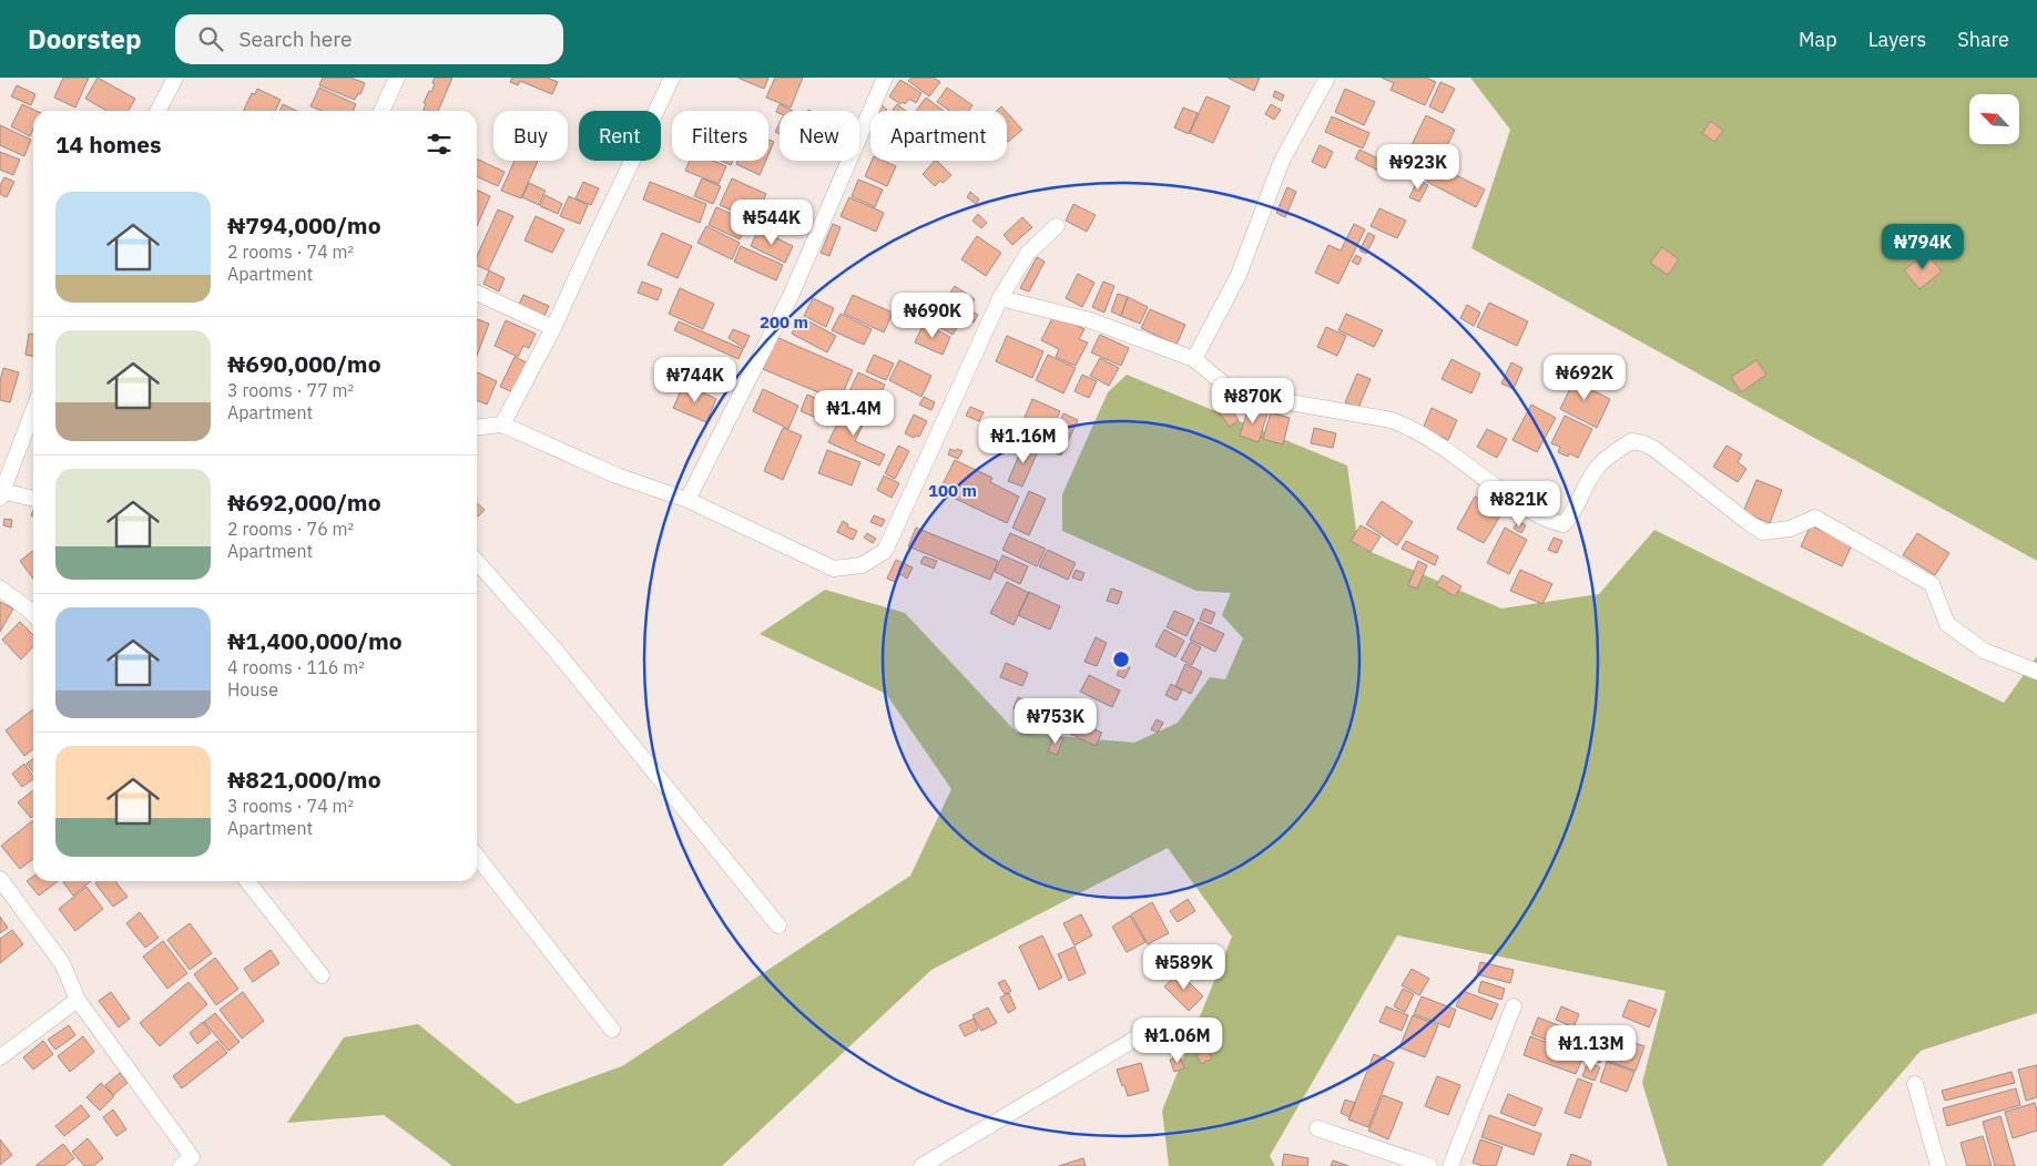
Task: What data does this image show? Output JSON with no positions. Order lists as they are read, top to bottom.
{
  "north": "top left",
  "page": {
    "header": "Doorstep",
    "search": "Search here",
    "nav": ["Map", "Layers", "Share"],
    "chip": [
      "Buy",
      "Rent",
      "Filters",
      "New",
      "Apartment"
    ],
    "heading": "14 homes",
    "price": [
      "₦923K",
      "₦544K",
      "₦794K",
      "₦690K",
      "₦692K",
      "₦744K",
      "₦870K",
      "₦1.4M",
      "₦1.16M",
      "₦821K",
      "₦753K",
      "₦589K",
      "₦1.06M",
      "₦1.13M"
    ],
    "list": [
      {
        "name": "₦794,000/mo",
        "note": "2 rooms · 74 m² · Apartment"
      },
      {
        "name": "₦690,000/mo",
        "note": "3 rooms · 77 m² · Apartment"
      },
      {
        "name": "₦692,000/mo",
        "note": "2 rooms · 76 m² · Apartment"
      },
      {
        "name": "₦1,400,000/mo",
        "note": "4 rooms · 116 m² · House"
      },
      {
        "name": "₦821,000/mo",
        "note": "3 rooms · 74 m² · Apartment"
      }
    ]
  },
  "rings": ["200 m", "100 m"]
}
